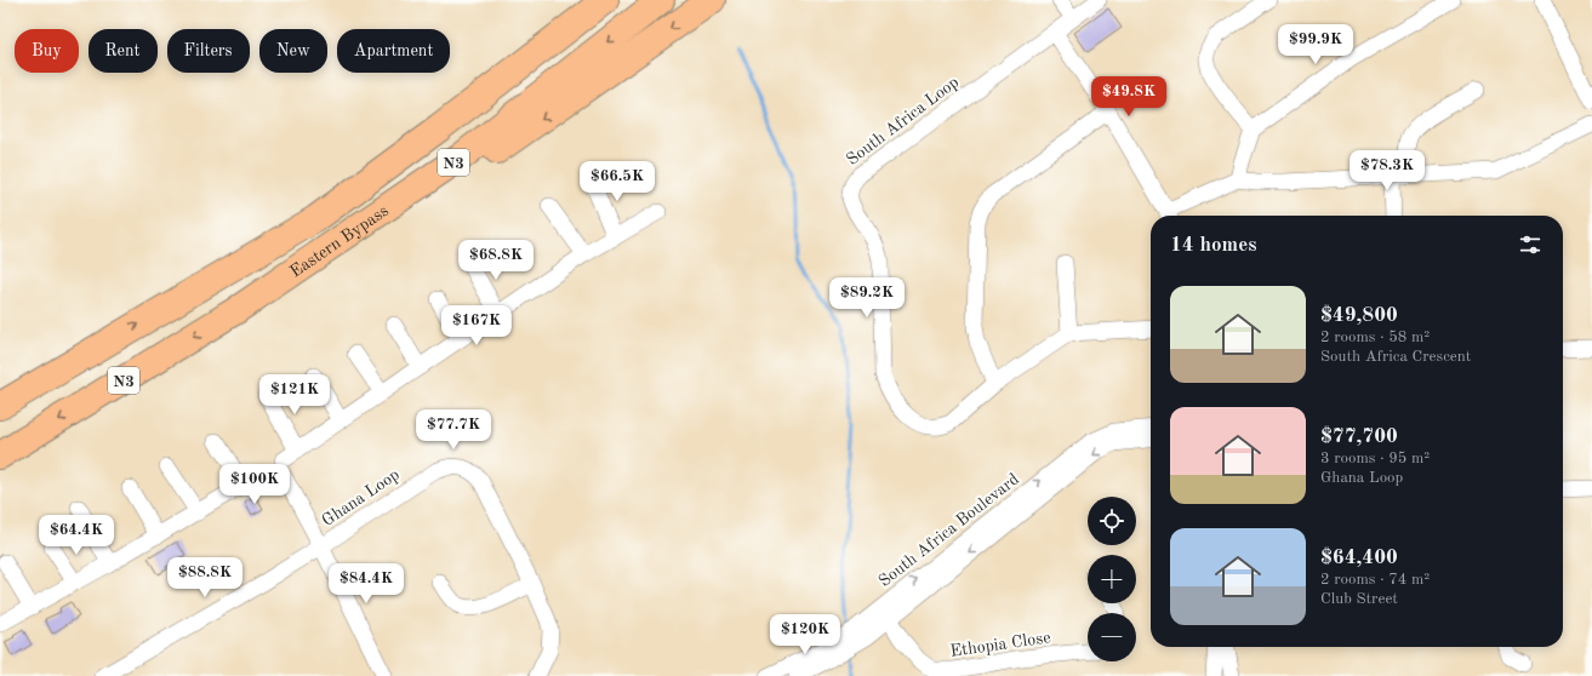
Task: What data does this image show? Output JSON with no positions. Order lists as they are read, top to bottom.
{
  "streets": {
    "highway": ["N3", "Eastern Bypass"],
    "street": [
      "South Africa Loop",
      "Ghana Loop",
      "South Africa Boulevard",
      "Ethopia Close"
    ]
  },
  "crossings": [
    ["South Africa Boulevard", "Ethopia Close"]
  ],
  "page": {
    "price": [
      "$99.9K",
      "$49.8K",
      "$78.3K",
      "$66.5K",
      "$68.8K",
      "$89.2K",
      "$167K",
      "$121K",
      "$77.7K",
      "$100K",
      "$64.4K",
      "$88.8K",
      "$84.4K",
      "$120K"
    ],
    "chip": [
      "Buy",
      "Rent",
      "Filters",
      "New",
      "Apartment"
    ],
    "heading": "14 homes",
    "list": [
      {
        "name": "$49,800",
        "note": "2 rooms · 58 m² · South Africa Crescent"
      },
      {
        "name": "$77,700",
        "note": "3 rooms · 95 m² · Ghana Loop"
      },
      {
        "name": "$64,400",
        "note": "2 rooms · 74 m² · Club Street"
      }
    ],
    "map_buttons": ["+", "−"]
  }
}
